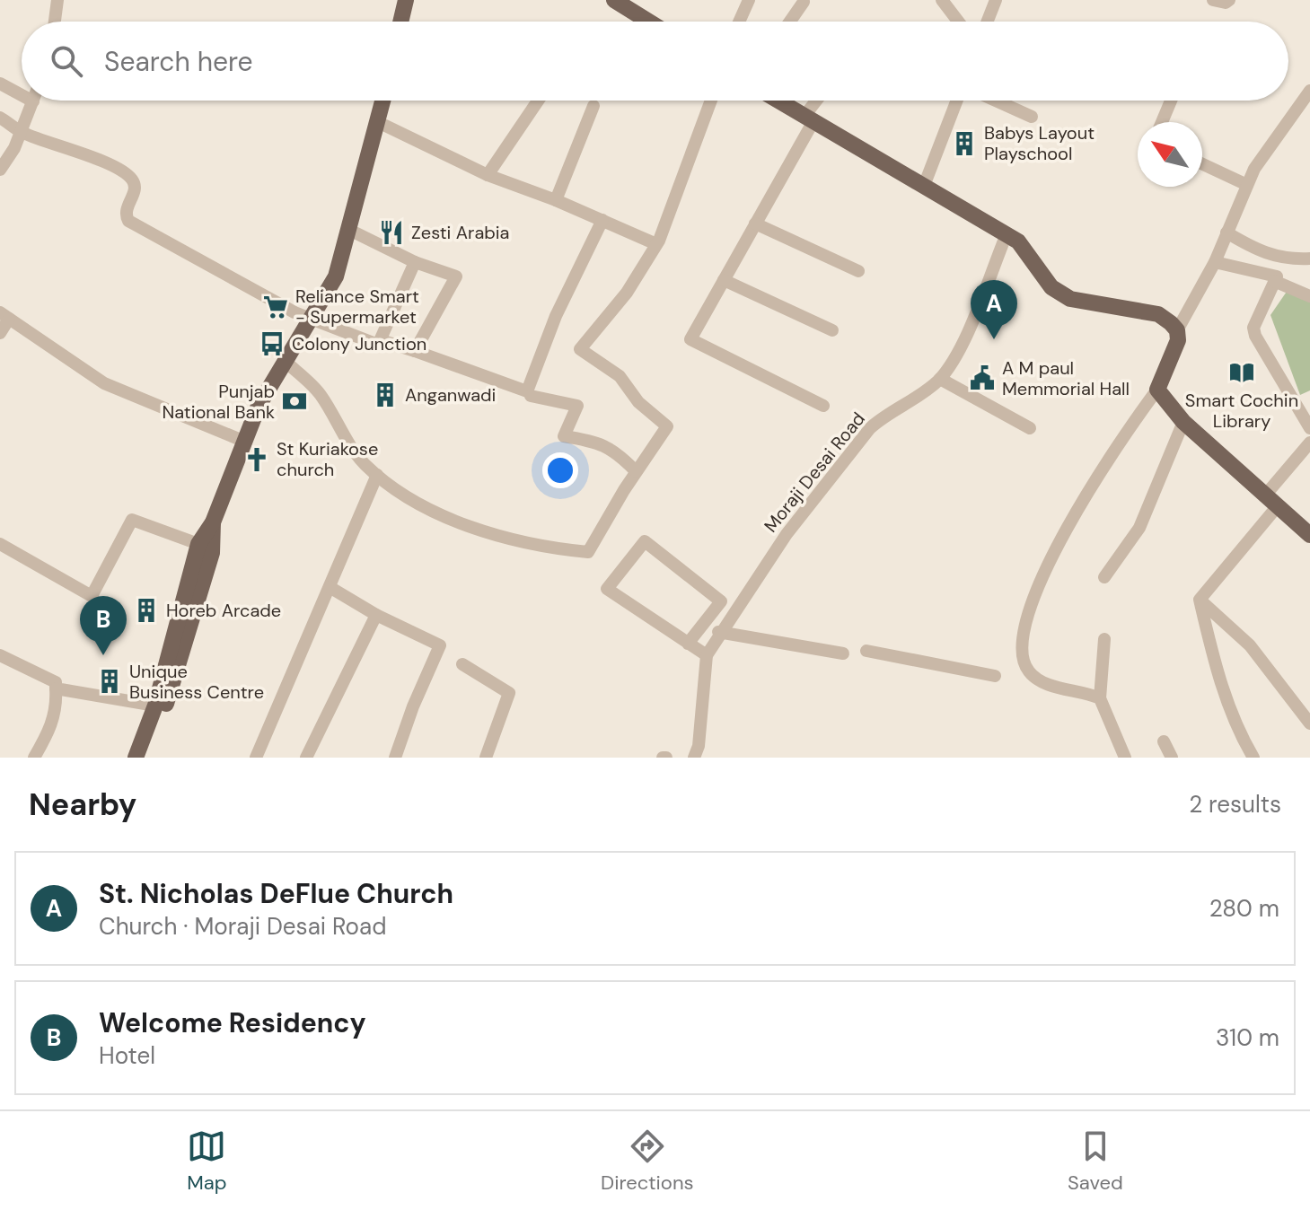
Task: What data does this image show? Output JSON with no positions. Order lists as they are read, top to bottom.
{
  "streets": {
    "street": ["Moraji Desai Road"]
  },
  "places": {
    "building": [
      "Babys Layout Playschool",
      "Anganwadi",
      "Horeb Arcade",
      "Unique Business Centre"
    ],
    "restaurant": ["Zesti Arabia"],
    "supermarket": ["Reliance Smart - Supermarket"],
    "bus stop": ["Colony Junction"],
    "library": ["Smart Cochin Library"],
    "public building": ["A M paul Memmorial Hall"],
    "bank": ["Punjab National Bank"],
    "church": ["St Kuriakose church"]
  },
  "north": "top left",
  "page": {
    "search": "Search here",
    "pins": ["A", "B"],
    "heading": ["Nearby", "2 results"],
    "list": [
      {
        "mark": "A",
        "name": "St. Nicholas DeFlue Church",
        "note": "Church · Moraji Desai Road",
        "value": "280 m"
      },
      {
        "mark": "B",
        "name": "Welcome Residency",
        "note": "Hotel",
        "value": "310 m"
      }
    ],
    "nav": ["Map", "Directions", "Saved"]
  }
}
